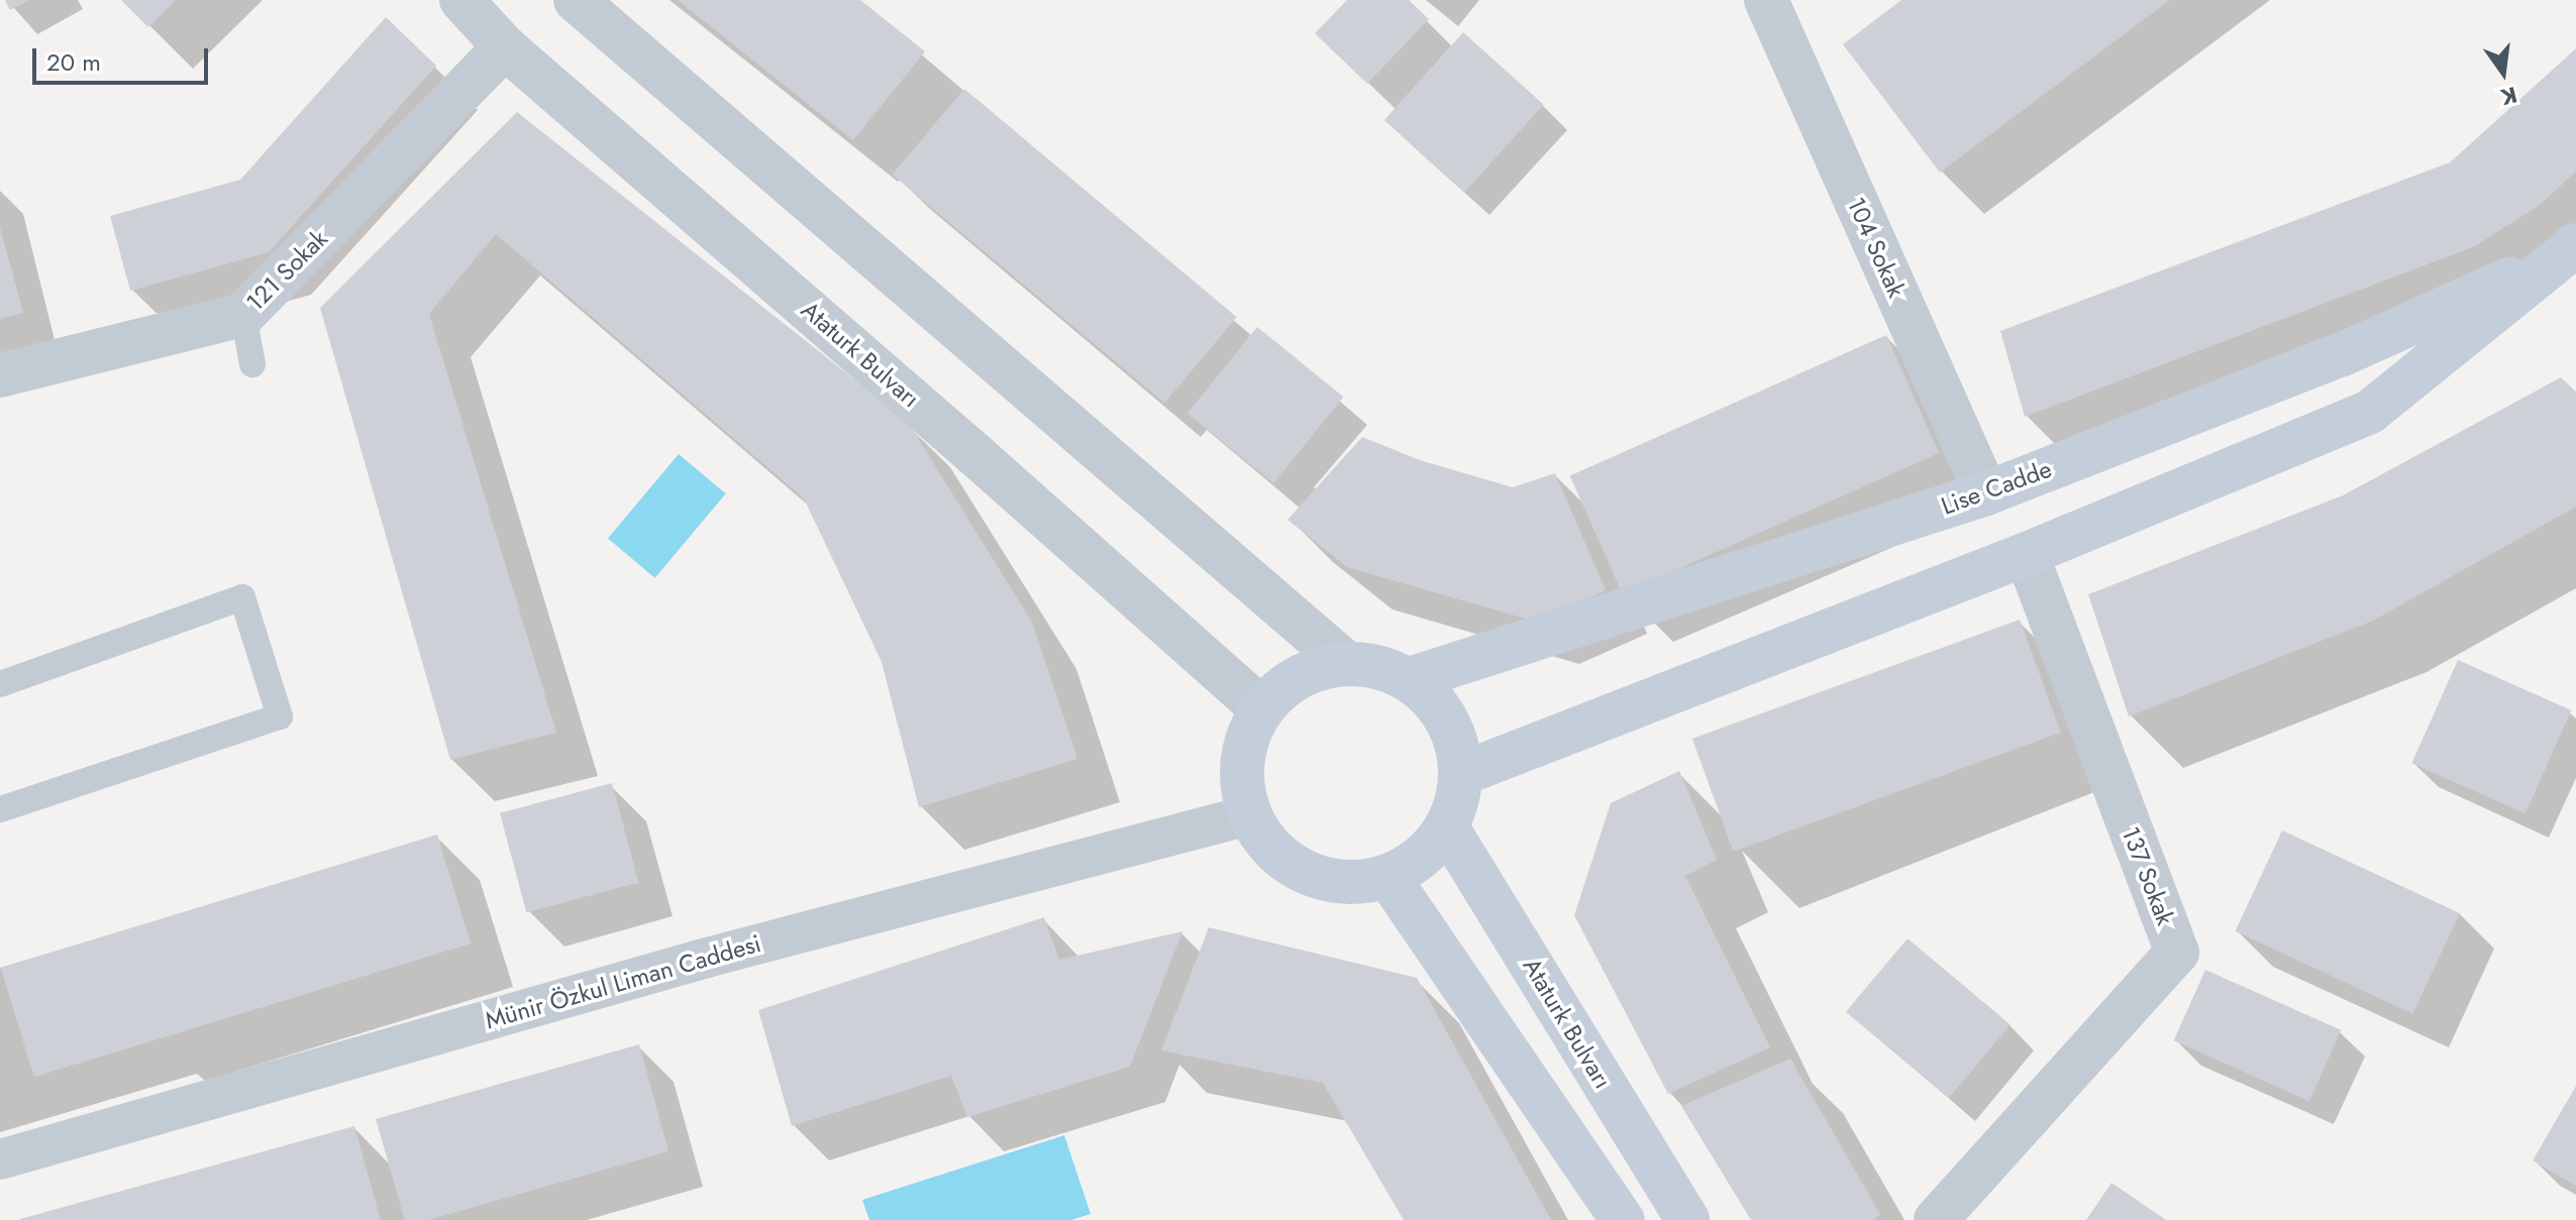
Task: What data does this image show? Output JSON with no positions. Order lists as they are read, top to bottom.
{
  "streets": {
    "main road": ["Ataturk Bulvarı", "Lise Cadde"],
    "street": [
      "104 Sokak",
      "121 Sokak",
      "137 Sokak",
      "Münir Özkul Liman Caddesi"
    ]
  },
  "crossings": [
    ["104 Sokak", "Lise Cadde"],
    ["121 Sokak", "Ataturk Bulvarı"],
    ["Ataturk Bulvarı", "Lise Cadde"],
    ["Ataturk Bulvarı", "Münir Özkul Liman Caddesi"],
    ["Lise Cadde", "137 Sokak"],
    ["Lise Cadde", "Münir Özkul Liman Caddesi"]
  ],
  "scale_bar": "20 m",
  "north": "bottom"
}
